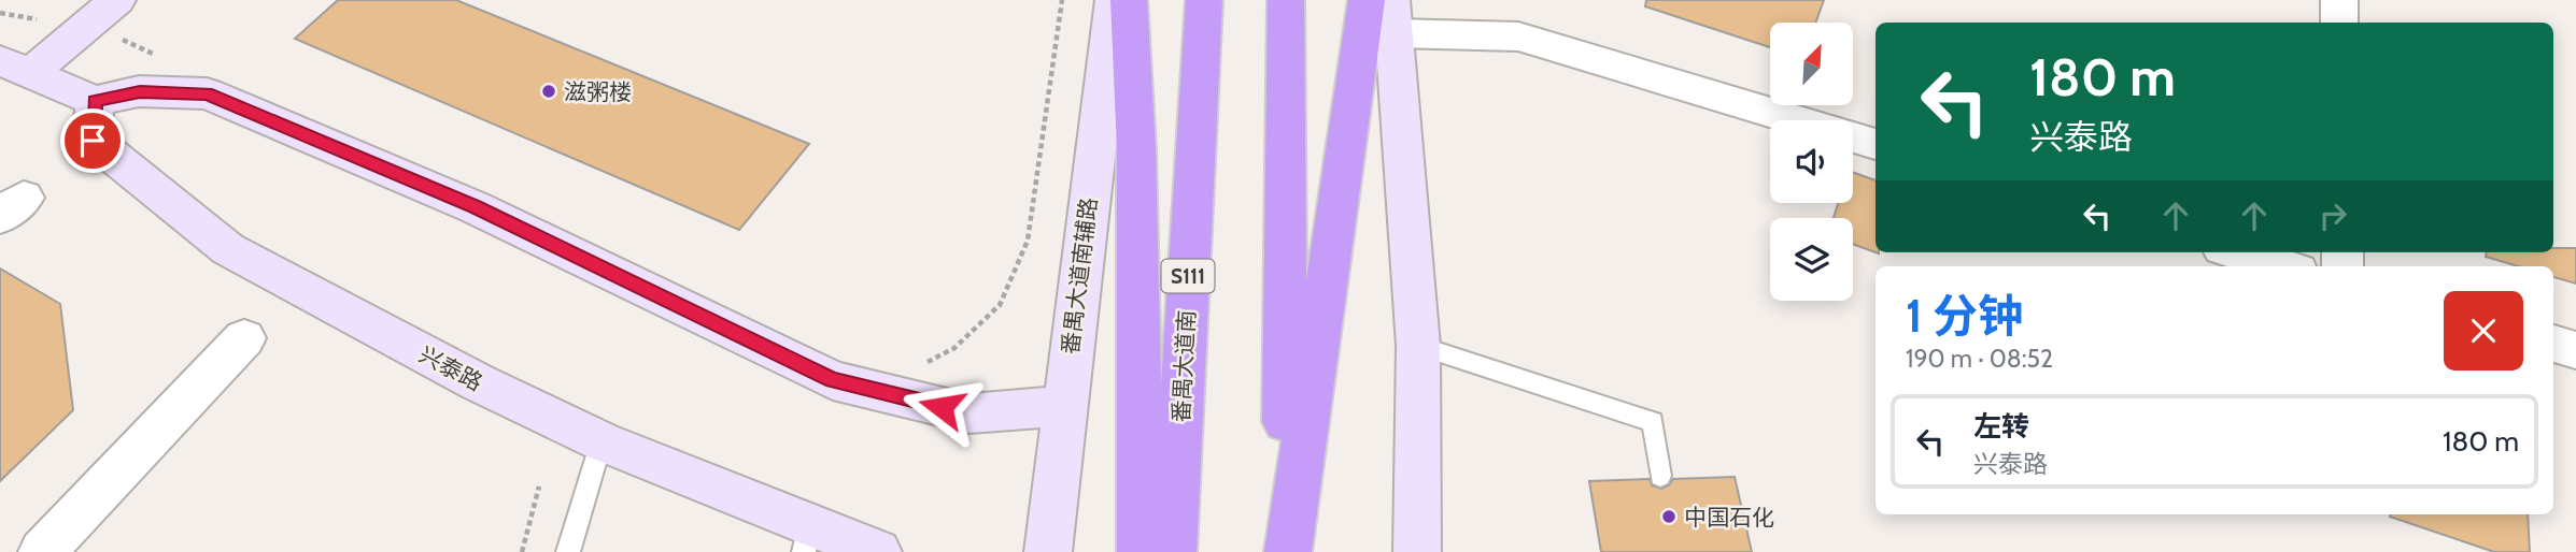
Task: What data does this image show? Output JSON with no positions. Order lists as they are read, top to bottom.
{
  "streets": {
    "highway": ["S111", "番禺大道南"],
    "street": ["番禺大道南辅路", "兴泰路"]
  },
  "places": ["滋粥楼", "中国石化"],
  "north": "top right",
  "page": {
    "turn": ["180 m", "兴泰路"],
    "heading": ["1 分钟", "190 m · 08:52"],
    "list": [
      {
        "name": "左转",
        "note": "兴泰路",
        "value": "180 m"
      }
    ]
  }
}
